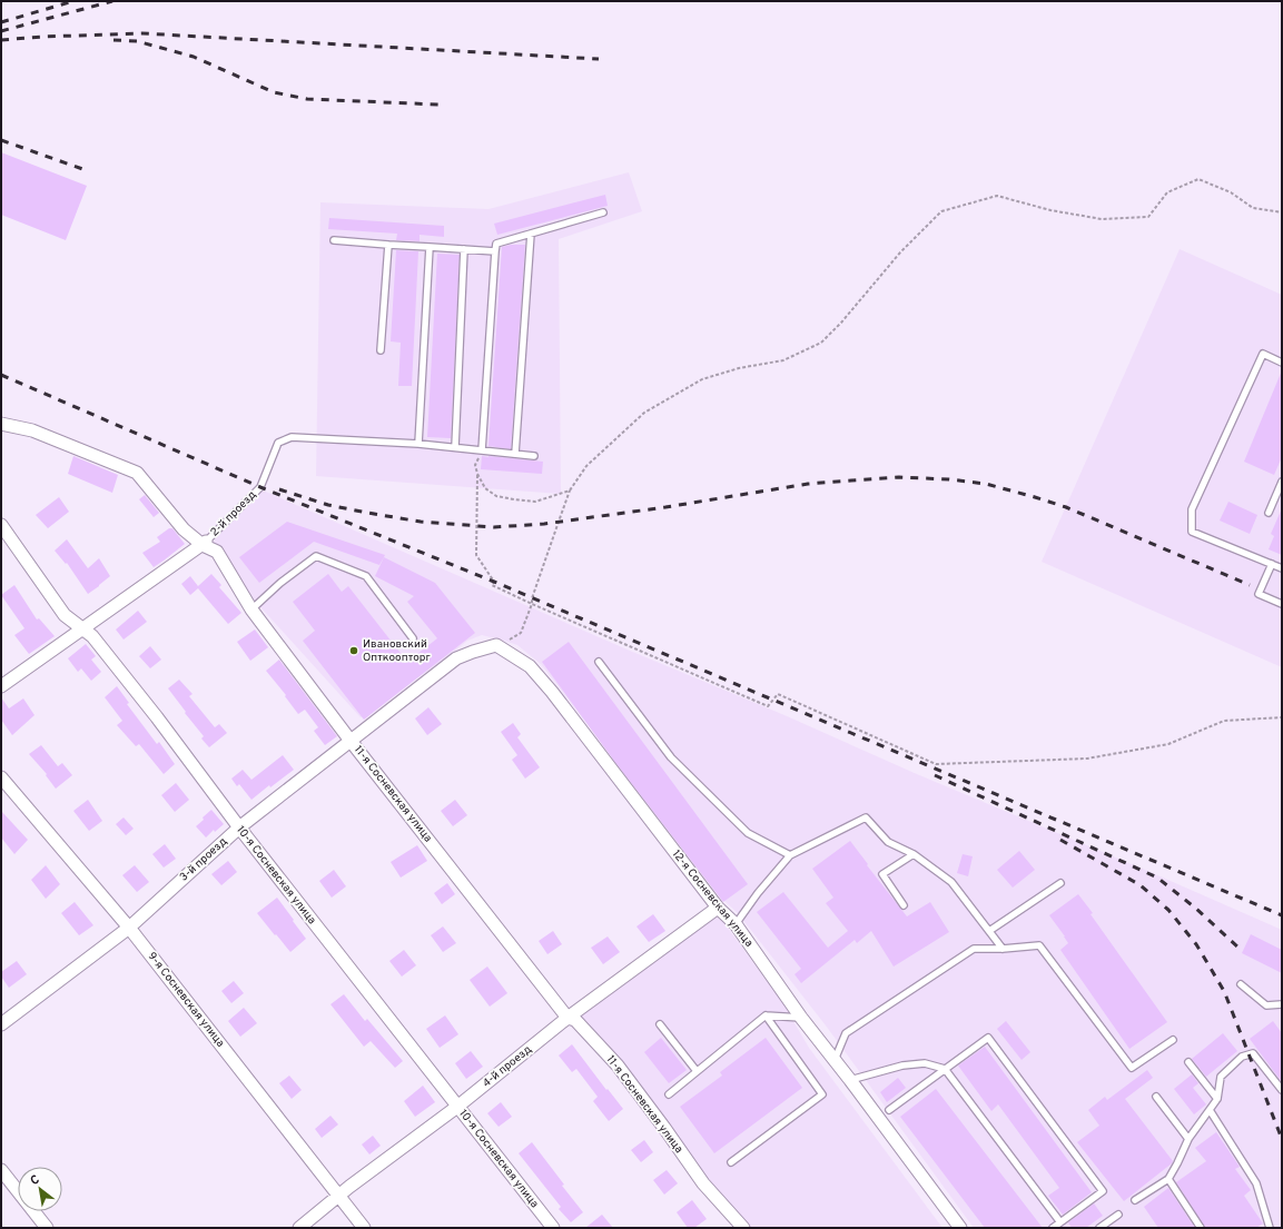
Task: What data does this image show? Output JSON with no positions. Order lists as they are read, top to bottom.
{
  "streets": {
    "street": [
      "2-й проезд",
      "11-я Сосневская улица",
      "3-й проезд",
      "10-я Сосневская улица",
      "12-я Сосневская улица",
      "9-я Сосневская улица",
      "4-й проезд"
    ]
  },
  "crossings": [
    ["2-й проезд", "11-я Сосневская улица"],
    ["2-й проезд", "10-я Сосневская улица"],
    ["11-я Сосневская улица", "3-й проезд"],
    ["11-я Сосневская улица", "4-й проезд"],
    ["3-й проезд", "10-я Сосневская улица"],
    ["3-й проезд", "12-я Сосневская улица"],
    ["3-й проезд", "9-я Сосневская улица"],
    ["10-я Сосневская улица", "4-й проезд"],
    ["12-я Сосневская улица", "4-й проезд"],
    ["9-я Сосневская улица", "4-й проезд"]
  ],
  "places": ["Ивановский Опткоопторг"],
  "north": "top left"
}
